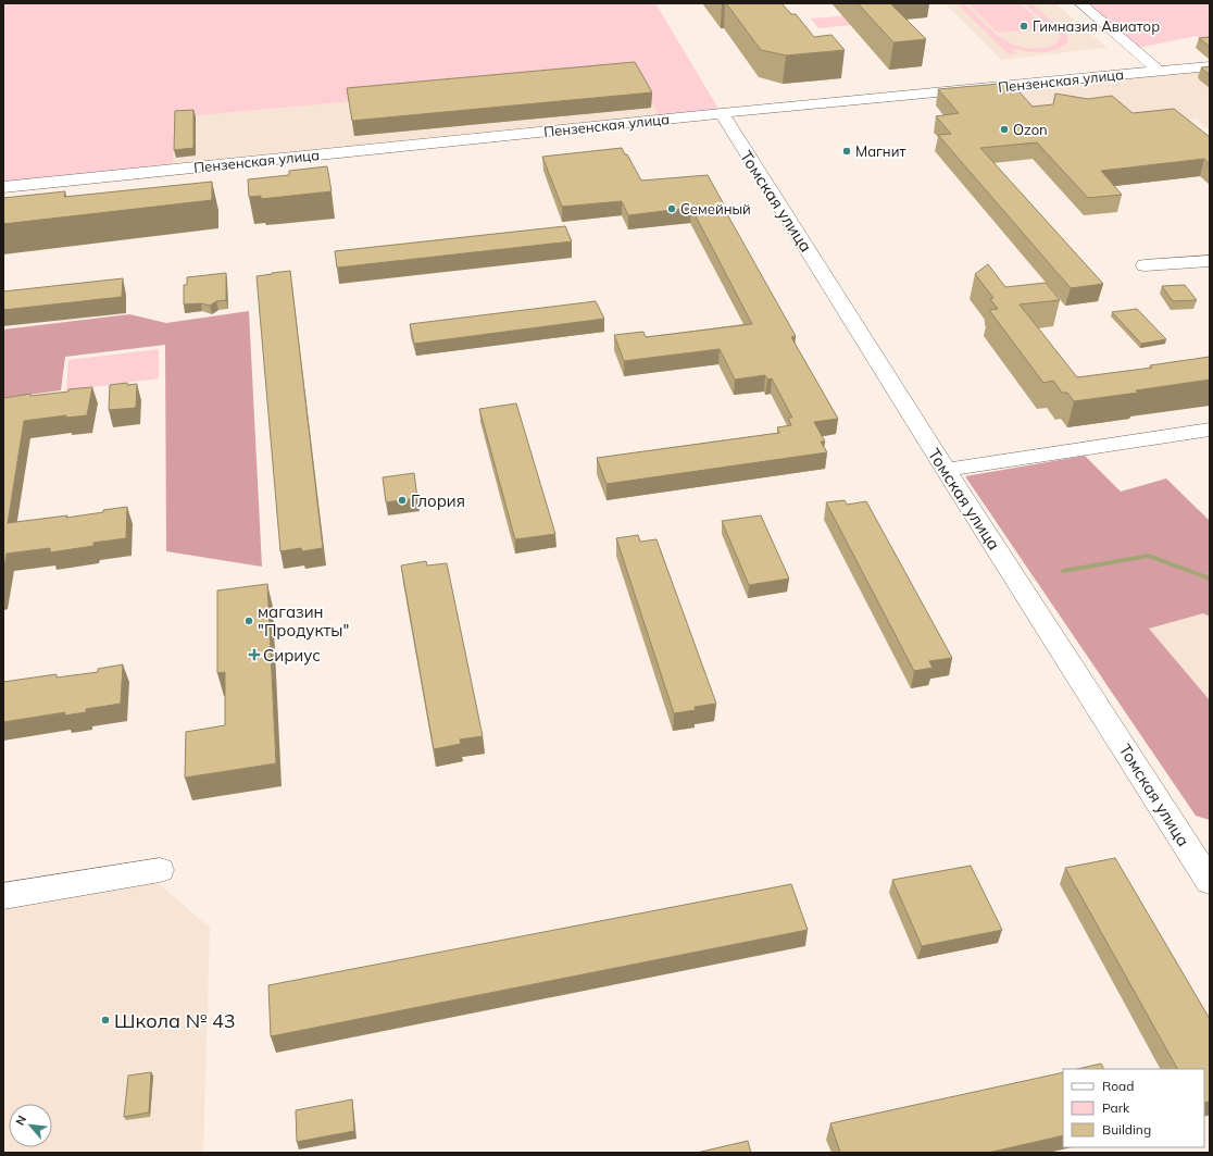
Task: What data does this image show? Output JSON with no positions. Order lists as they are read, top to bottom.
{
  "streets": {
    "street": ["Пензенская улица", "Томская улица"]
  },
  "crossings": [
    ["Пензенская улица", "Томская улица"]
  ],
  "places": {
    "other": [
      "Гимназия Авиатор",
      "Ozon",
      "Магнит",
      "Семейный",
      "Глория",
      "магазин \"Продукты\"",
      "Школа № 43"
    ],
    "health": ["Сириус"]
  },
  "legend": ["Road", "Park", "Building"],
  "north": "top left"
}
